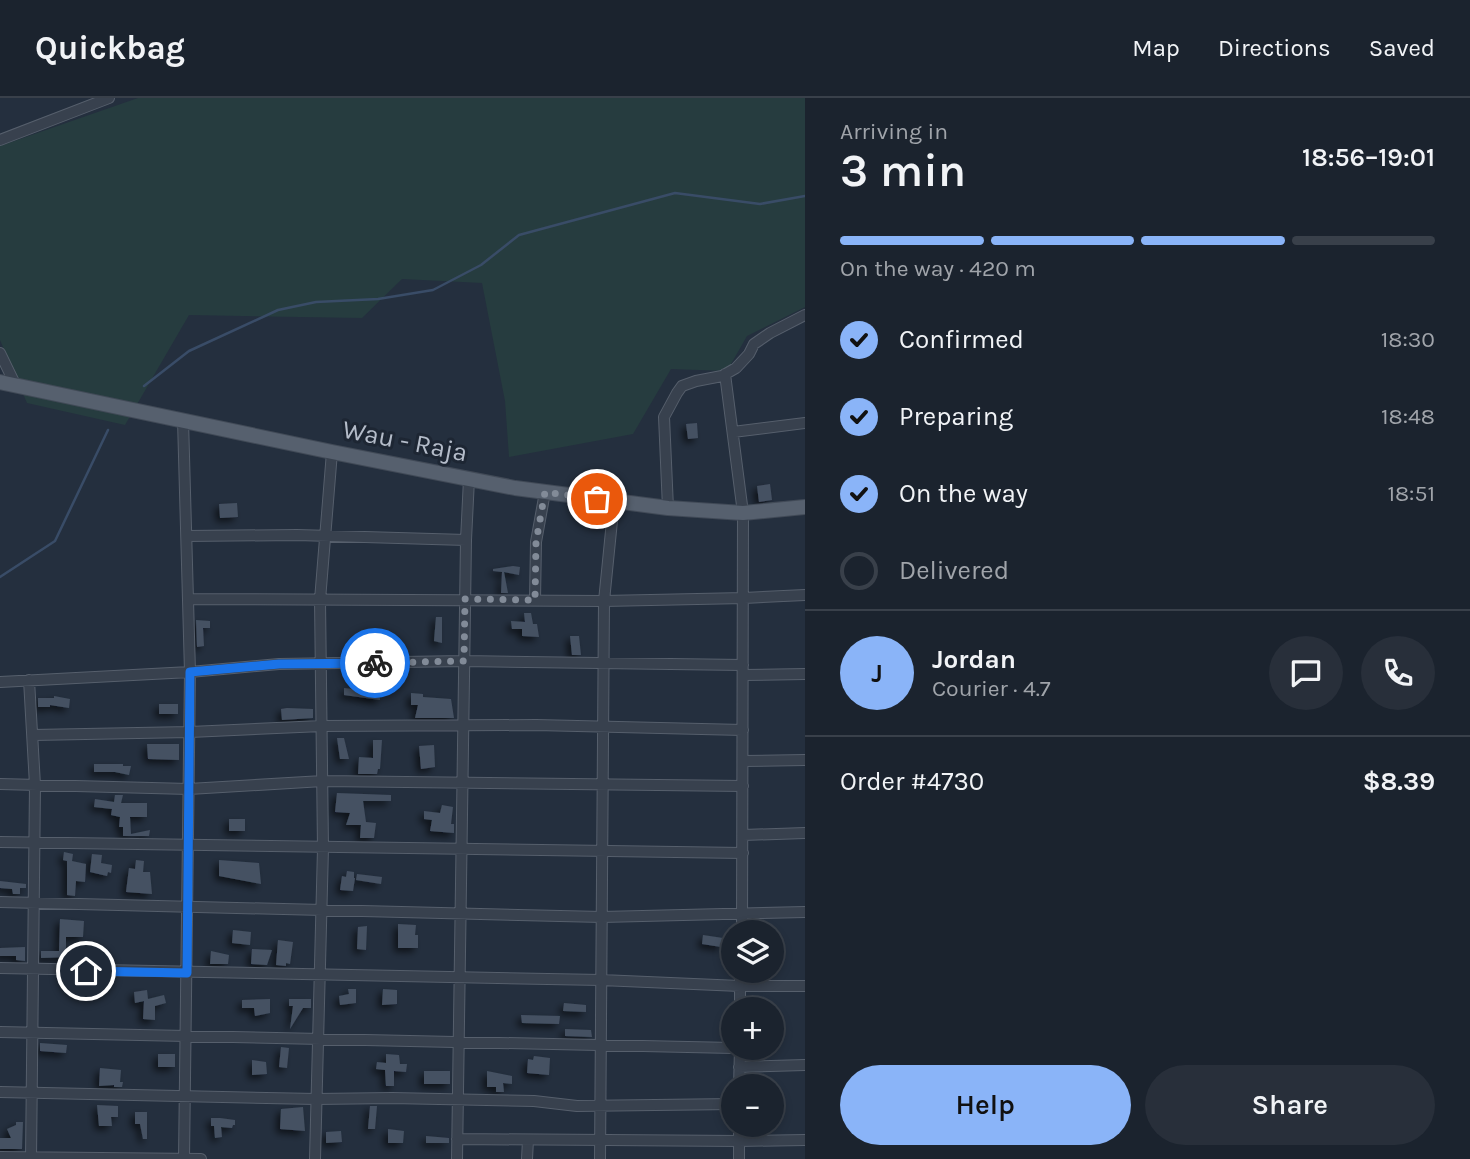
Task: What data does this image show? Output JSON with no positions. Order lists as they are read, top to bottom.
{
  "streets": {
    "main road": ["Wau - Raja"]
  },
  "page": {
    "header": "Quickbag",
    "nav": ["Map", "Directions", "Saved"],
    "heading": ["3 min", "Arriving in", "18:56–19:01"],
    "panel": [
      "Jordan",
      "Courier · 4.7",
      "Order #4730",
      "$8.39"
    ],
    "bar": "On the way · 420 m",
    "list": [
      ["Confirmed", "18:30"],
      ["Preparing", "18:48"],
      ["On the way", "18:51"],
      "Delivered"
    ],
    "round": "J",
    "map_buttons": ["+", "−"],
    "buttons": ["Help", "Share"]
  }
}
